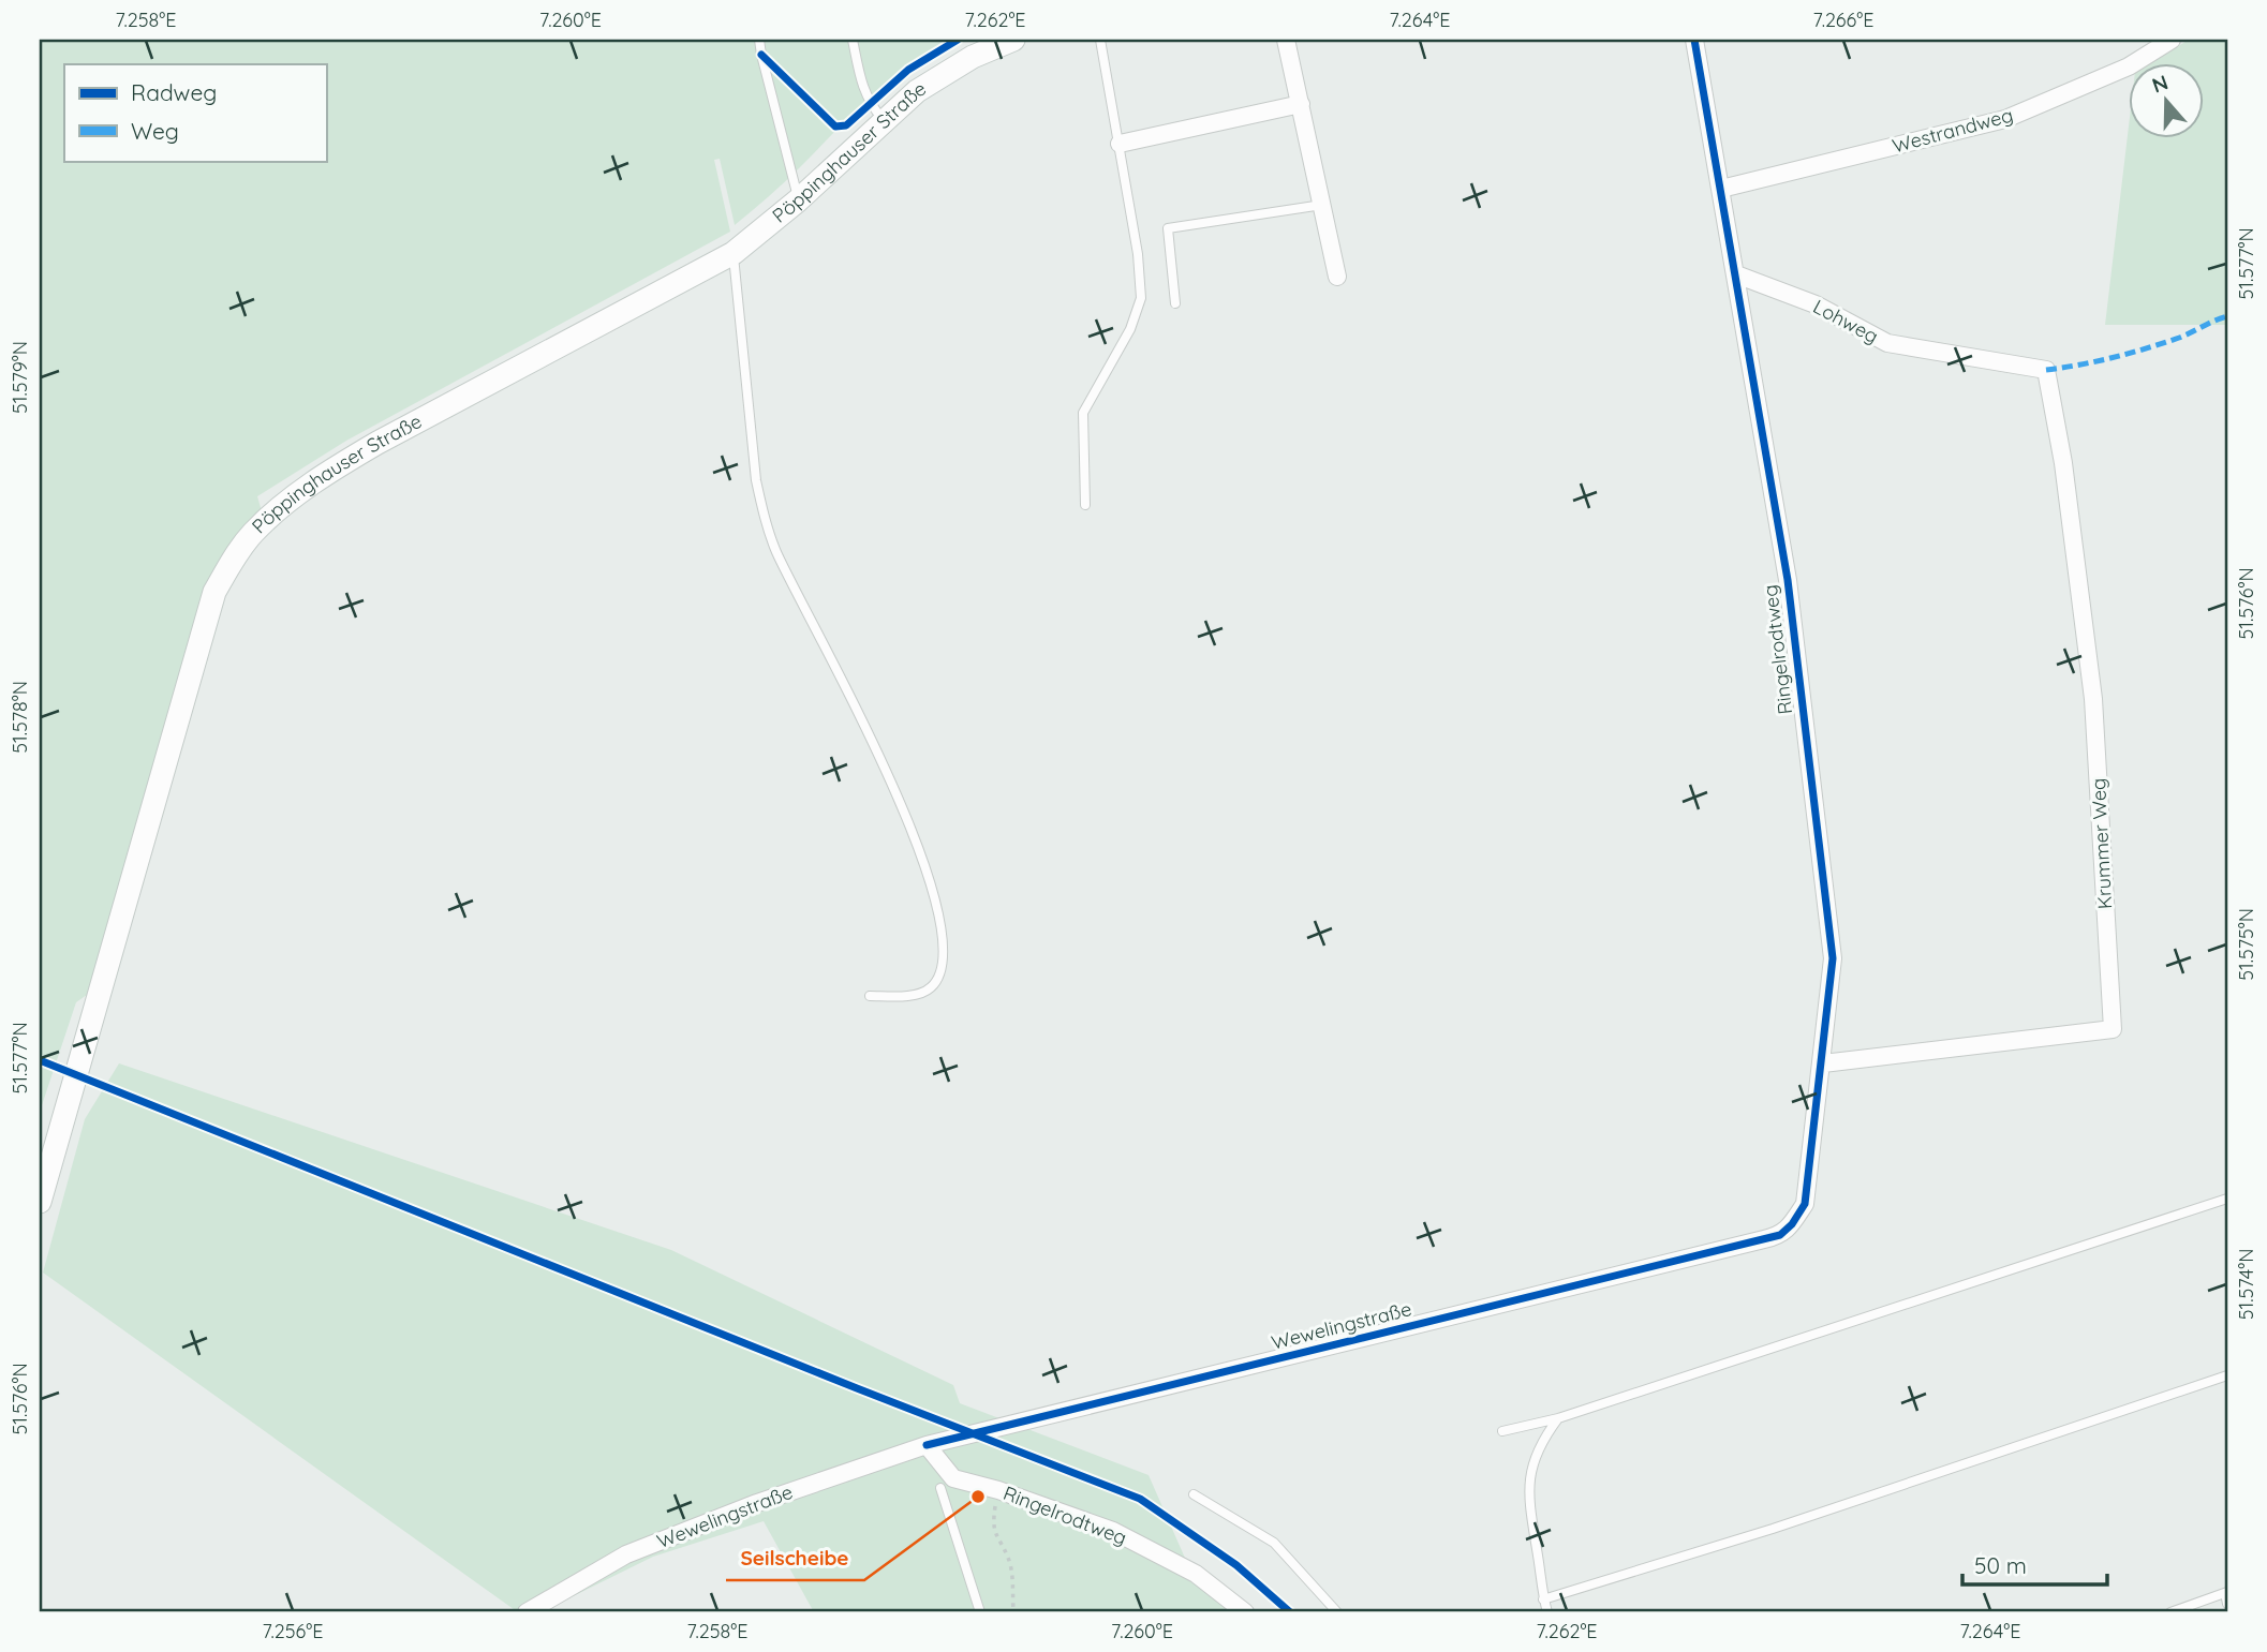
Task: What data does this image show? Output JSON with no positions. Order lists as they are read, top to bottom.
{
  "streets": {
    "main road": ["Pöppinghauser Straße"],
    "street": [
      "Westrandweg",
      "Lohweg",
      "Ringelrodtweg",
      "Krummer Weg",
      "Wewelingstraße"
    ]
  },
  "crossings": [
    ["Westrandweg", "Ringelrodtweg"],
    ["Lohweg", "Ringelrodtweg"],
    ["Lohweg", "Krummer Weg"],
    ["Ringelrodtweg", "Krummer Weg"],
    ["Ringelrodtweg", "Wewelingstraße"]
  ],
  "places": ["Seilscheibe"],
  "legend": ["Radweg", "Weg"],
  "scale_bar": "50 m",
  "north": "top",
  "coordinates": [
    "7.258°E",
    "7.260°E",
    "7.262°E",
    "7.264°E",
    "7.266°E",
    "51.577°N",
    "51.579°N",
    "51.576°N",
    "51.578°N",
    "51.575°N",
    "51.574°N",
    "7.256°E"
  ]
}
